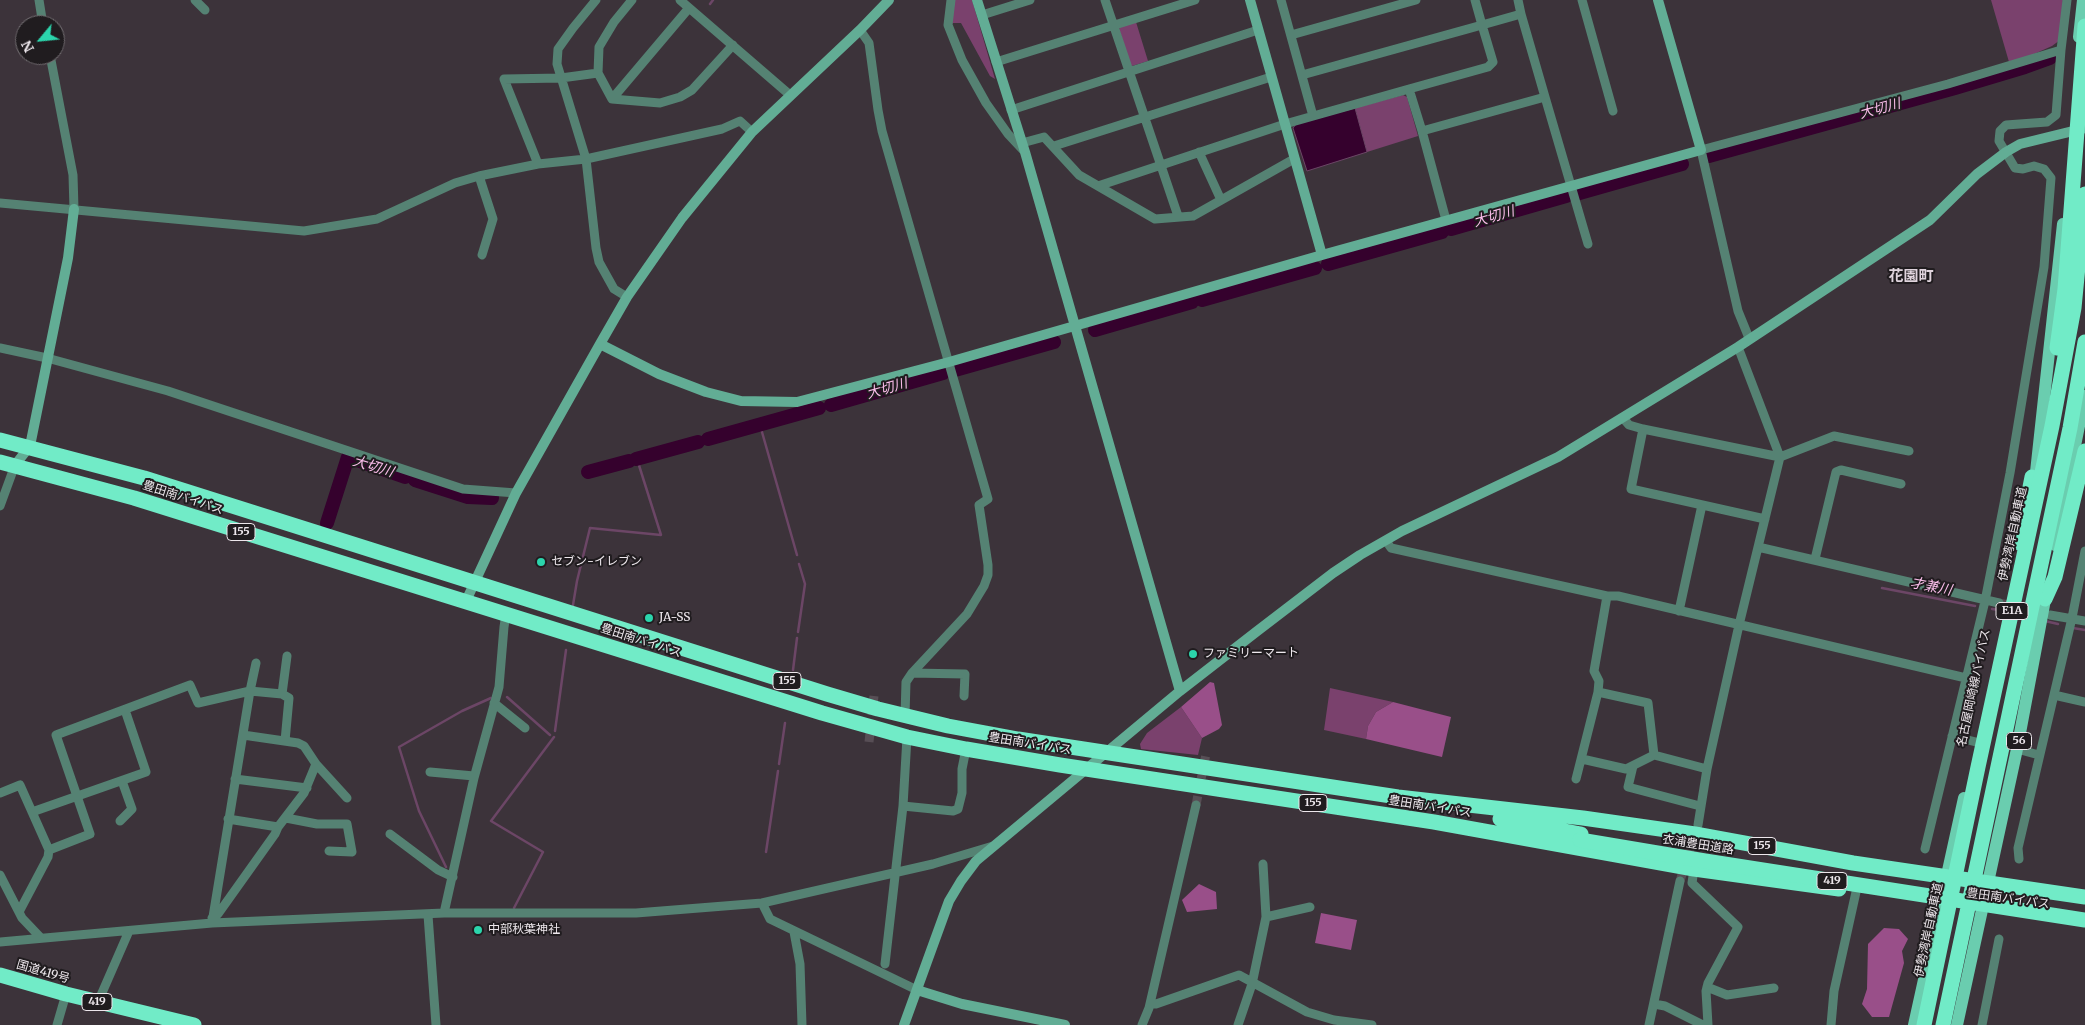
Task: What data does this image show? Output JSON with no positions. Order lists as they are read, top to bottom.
{
  "streets": {
    "highway": [
      "豊田南バイパス",
      "155",
      "伊勢湾岸自動車道",
      "E1A",
      "衣浦豊田道路",
      "419",
      "国道419号"
    ],
    "main road": ["名古屋岡崎線バイパス", "56"]
  },
  "crossings": [
    ["豊田南バイパス", "155"],
    ["豊田南バイパス", "名古屋岡崎線バイパス"],
    ["豊田南バイパス", "56"],
    ["豊田南バイパス", "衣浦豊田道路"],
    ["155", "名古屋岡崎線バイパス"],
    ["155", "56"]
  ],
  "districts": ["花園町"],
  "water": ["大切川", "才兼川"],
  "places": [
    "セブン-イレブン",
    "JA-SS",
    "ファミリーマート",
    "中部秋葉神社"
  ],
  "north": "bottom left"
}
